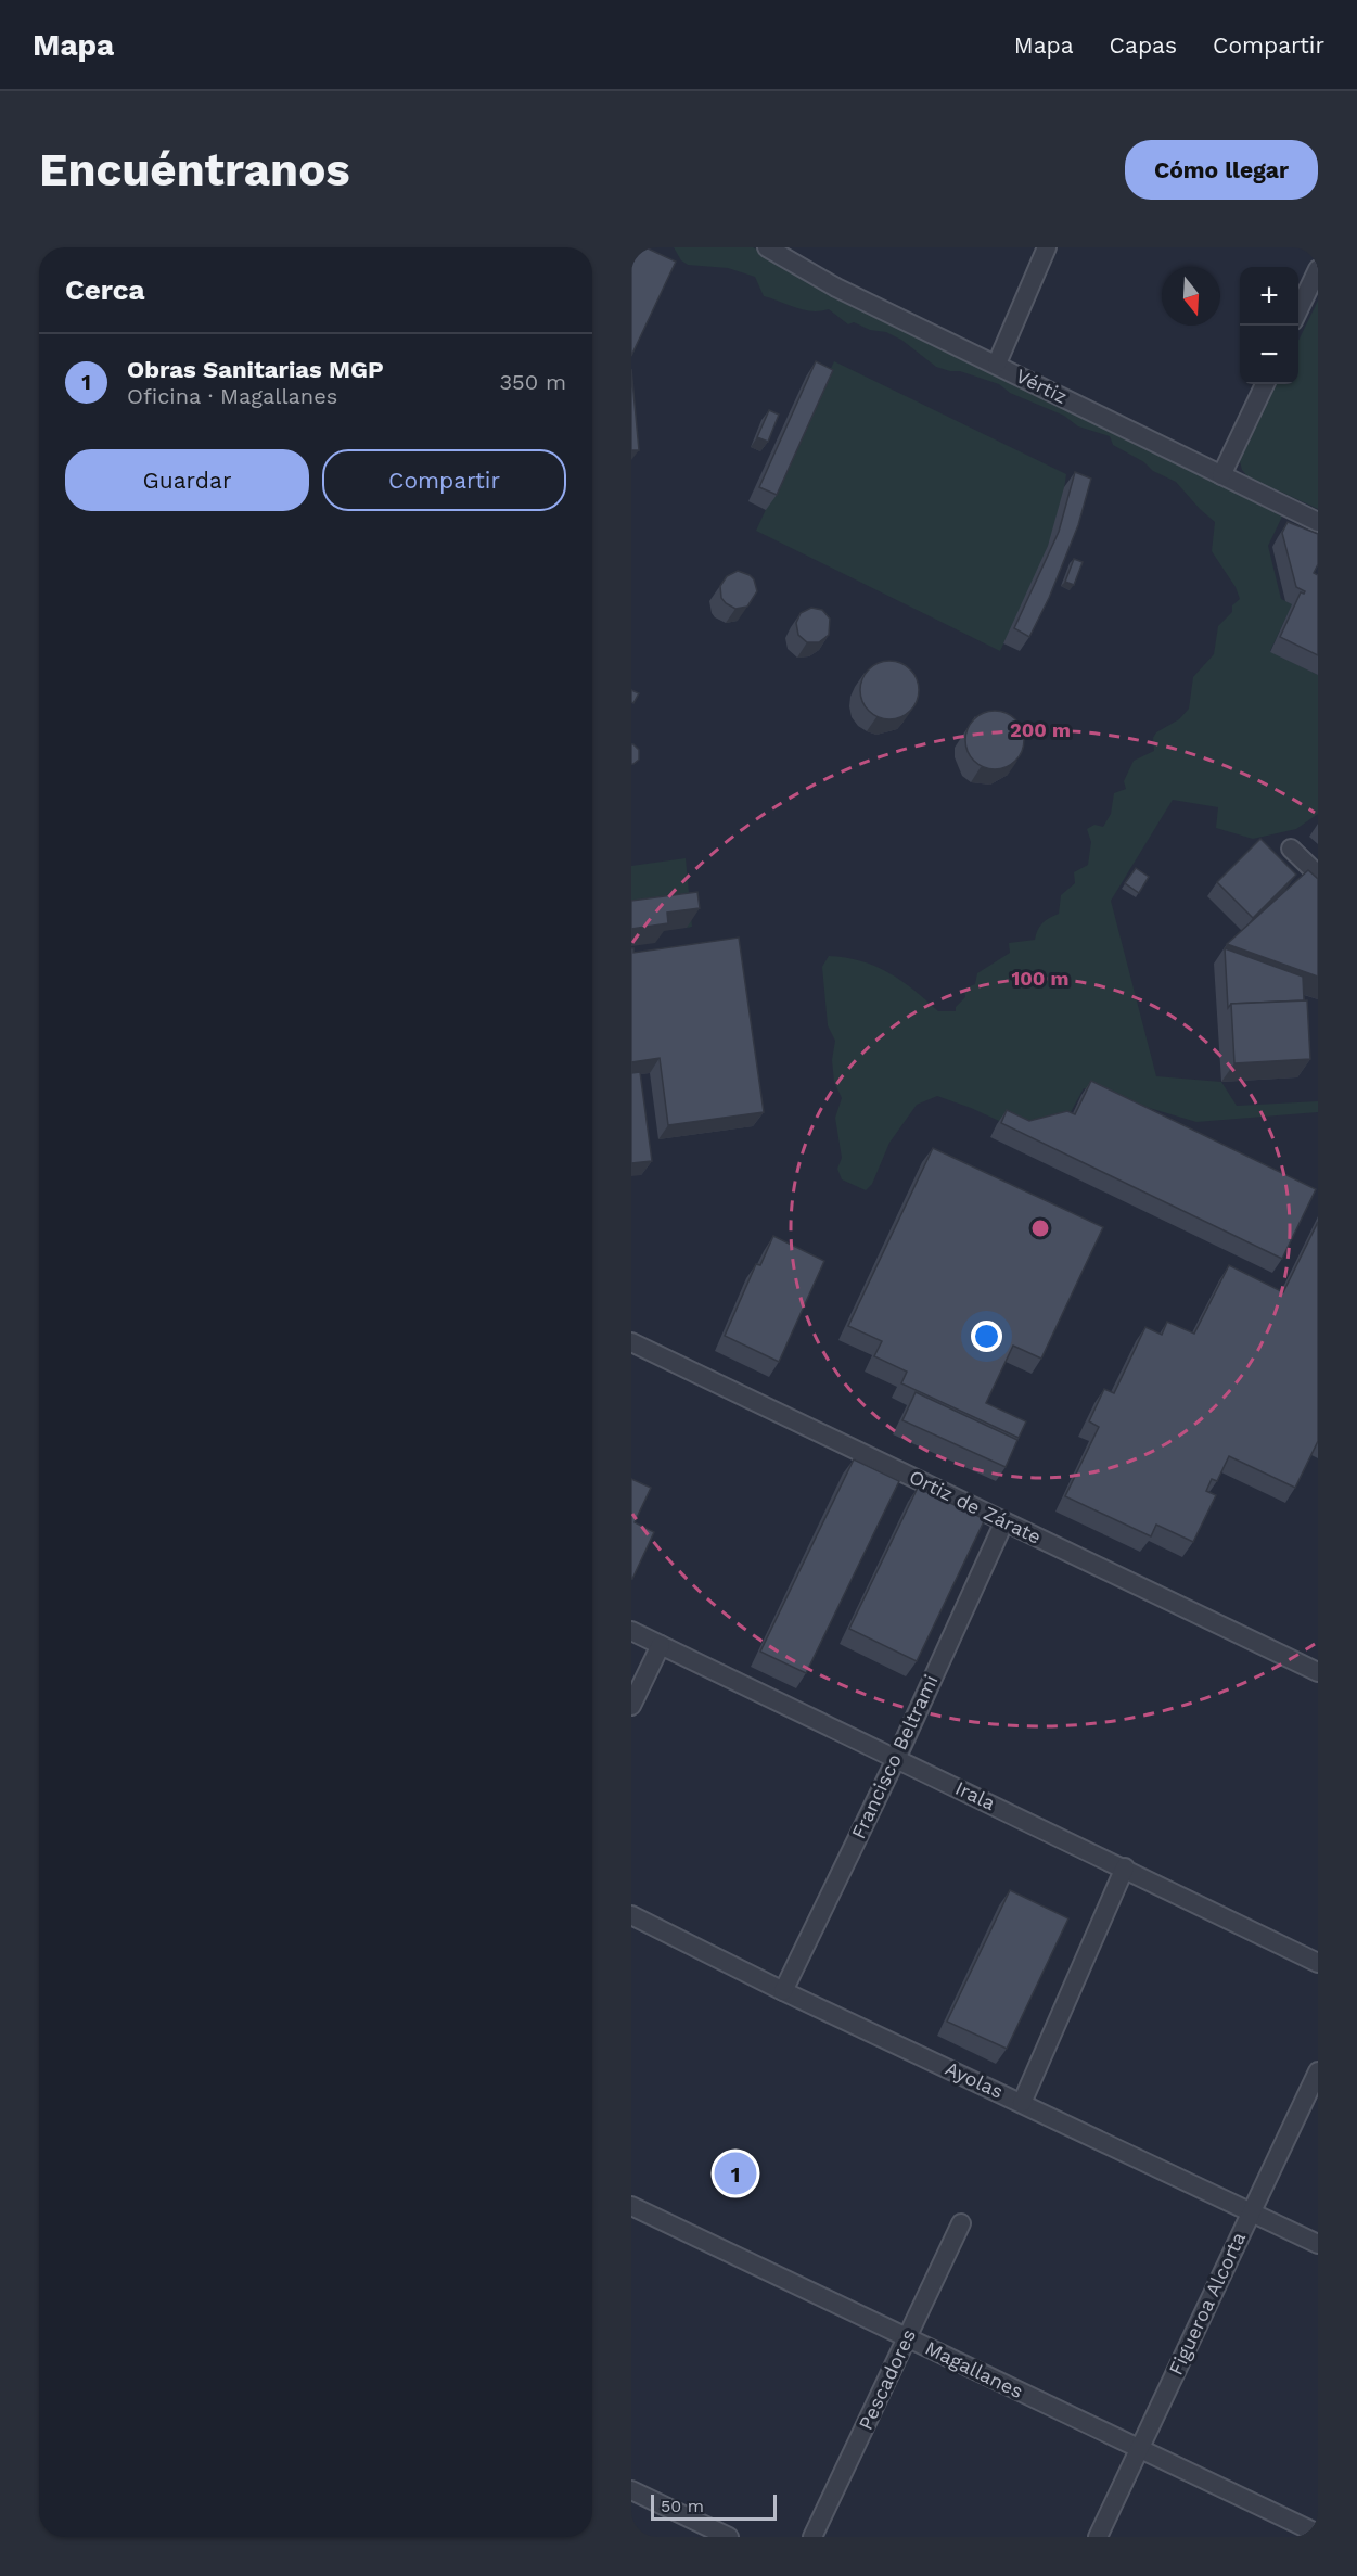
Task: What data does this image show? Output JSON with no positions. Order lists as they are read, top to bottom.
{
  "streets": {
    "street": [
      "Vértiz",
      "Ortiz de Zárate",
      "Francisco Beltrami",
      "Irala",
      "Ayolas",
      "Figueroa Alcorta",
      "Magallanes",
      "Pescadores"
    ]
  },
  "crossings": [
    ["Ortiz de Zárate", "Francisco Beltrami"],
    ["Francisco Beltrami", "Irala"],
    ["Francisco Beltrami", "Ayolas"],
    ["Ayolas", "Figueroa Alcorta"],
    ["Figueroa Alcorta", "Magallanes"],
    ["Magallanes", "Pescadores"]
  ],
  "scale_bar": "50 m",
  "north": "bottom",
  "page": {
    "header": "Mapa",
    "nav": ["Mapa", "Capas", "Compartir"],
    "buttons": [
      "Cómo llegar",
      ["Guardar", "Compartir"]
    ],
    "title": "Encuéntranos",
    "heading": "Cerca",
    "map_buttons": ["+", "−"],
    "list": [
      {
        "mark": "1",
        "name": "Obras Sanitarias MGP",
        "note": "Oficina · Magallanes",
        "value": "350 m"
      }
    ],
    "pins": "1",
    "scale": "50 m"
  },
  "rings": ["200 m", "100 m"]
}
